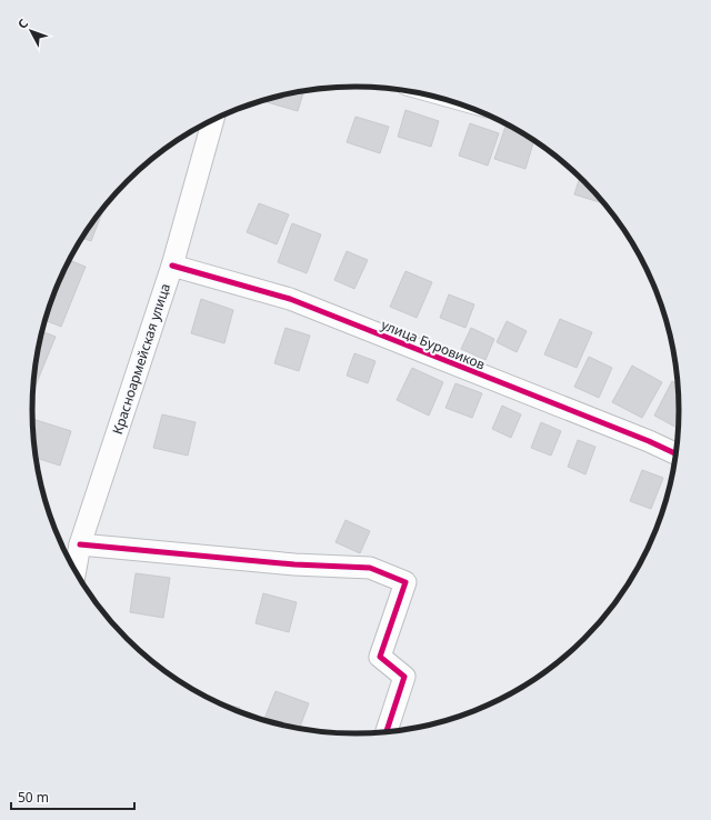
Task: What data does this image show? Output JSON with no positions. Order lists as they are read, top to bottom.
{
  "streets": {
    "street": ["улица Буровиков", "Красноармейская улица"]
  },
  "crossings": [
    ["улица Буровиков", "Красноармейская улица"]
  ],
  "scale_bar": "50 m",
  "north": "top left"
}
